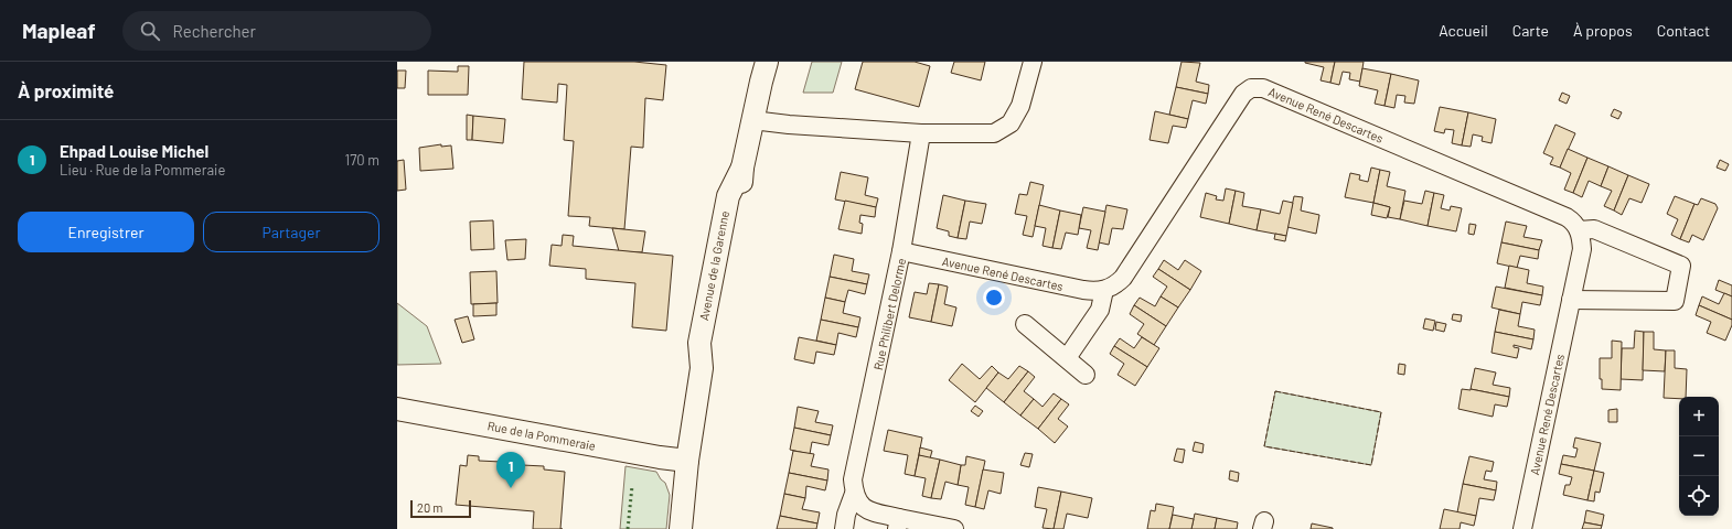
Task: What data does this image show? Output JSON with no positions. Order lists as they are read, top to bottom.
{
  "streets": {
    "street": [
      "Avenue René Descartes",
      "Avenue de la Garenne",
      "Rue Philibert Delorme",
      "Rue de la Pommeraie"
    ]
  },
  "crossings": [
    ["Avenue René Descartes", "Rue Philibert Delorme"],
    ["Avenue de la Garenne", "Rue de la Pommeraie"]
  ],
  "scale_bar": "20 m",
  "page": {
    "header": "Mapleaf",
    "search": "Rechercher",
    "nav": [
      "Accueil",
      "Carte",
      "À propos",
      "Contact"
    ],
    "heading": "À proximité",
    "list": [
      {
        "mark": "1",
        "name": "Ehpad Louise Michel",
        "note": "Lieu · Rue de la Pommeraie",
        "value": "170 m"
      }
    ],
    "buttons": ["Enregistrer", "Partager"],
    "map_buttons": ["+", "−"],
    "pins": "1",
    "scale": "20 m"
  }
}
